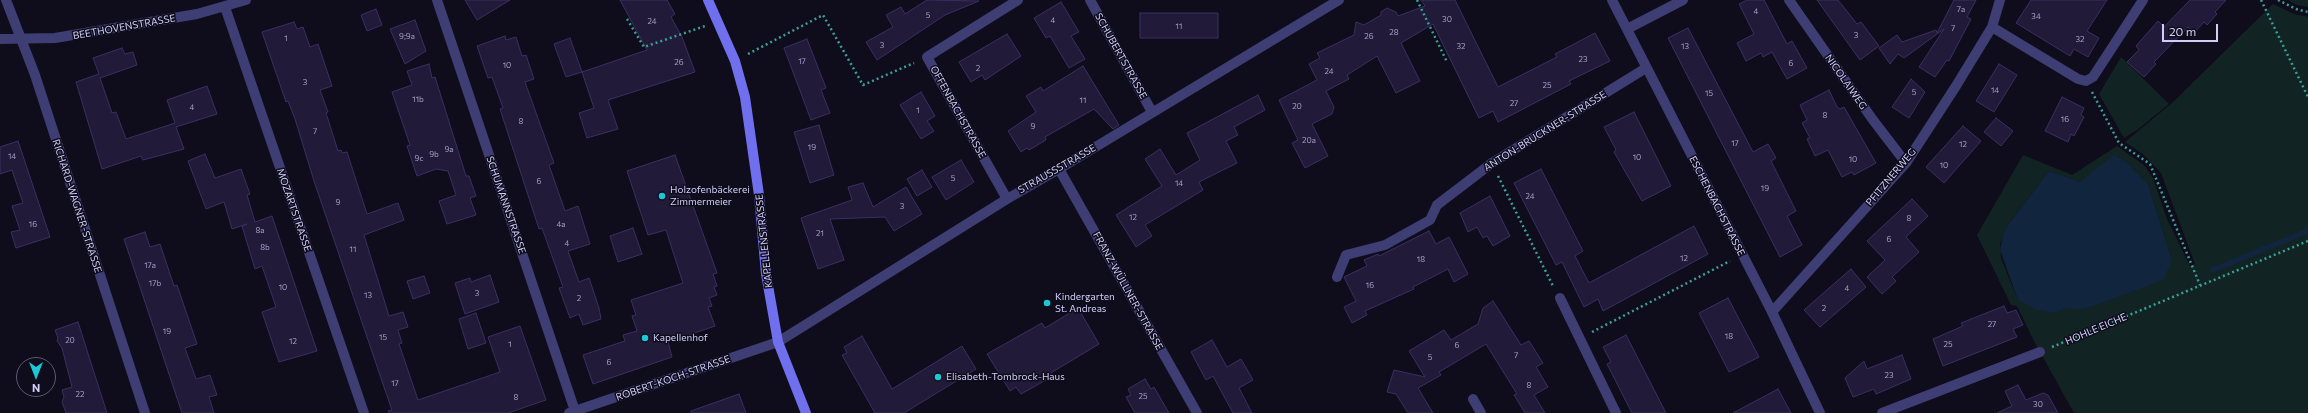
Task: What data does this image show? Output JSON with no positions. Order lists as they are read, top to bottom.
{
  "streets": {
    "main road": ["KAPELLENSTRASSE"],
    "street": [
      "BEETHOVENSTRASSE",
      "SCHUBERTSTRASSE",
      "NICOLAIWEG",
      "OFFENBACHSTRASSE",
      "ANTON-BRUCKNER-STRASSE",
      "STRAUSSSTRASSE",
      "PFITZNERWEG",
      "SCHUMANNSTRASSE",
      "RICHARD-WAGNER-STRASSE",
      "ESCHENBACHSTRASSE",
      "MOZARTSTRASSE",
      "FRANZ-WÜLLNER-STRASSE",
      "ROBERT-KOCH-STRASSE"
    ],
    "path": ["HOHLE EICHE"]
  },
  "crossings": [
    ["BEETHOVENSTRASSE", "RICHARD-WAGNER-STRASSE"],
    ["BEETHOVENSTRASSE", "MOZARTSTRASSE"],
    ["SCHUBERTSTRASSE", "STRAUSSSTRASSE"],
    ["NICOLAIWEG", "PFITZNERWEG"],
    ["OFFENBACHSTRASSE", "STRAUSSSTRASSE"],
    ["ANTON-BRUCKNER-STRASSE", "ESCHENBACHSTRASSE"],
    ["STRAUSSSTRASSE", "KAPELLENSTRASSE"],
    ["STRAUSSSTRASSE", "FRANZ-WÜLLNER-STRASSE"],
    ["STRAUSSSTRASSE", "ROBERT-KOCH-STRASSE"],
    ["PFITZNERWEG", "ESCHENBACHSTRASSE"],
    ["SCHUMANNSTRASSE", "ROBERT-KOCH-STRASSE"],
    ["KAPELLENSTRASSE", "ROBERT-KOCH-STRASSE"]
  ],
  "places": [
    "Holzofenbäckerei Zimmermeier",
    "Kindergarten St. Andreas",
    "Kapellenhof",
    "Elisabeth-Tombrock-Haus"
  ],
  "house_numbers": [
    "7a",
    "4",
    "5",
    "34",
    "30",
    "4",
    "24",
    "11",
    "7",
    "28",
    "3",
    "9;9a",
    "26",
    "1",
    "32",
    "3",
    "32",
    "13",
    "23",
    "17",
    "26",
    "6",
    "10",
    "2",
    "24",
    "3",
    "25",
    "14",
    "5",
    "15",
    "11b",
    "11",
    "27",
    "20",
    "4",
    "1",
    "8",
    "16",
    "8",
    "9",
    "7",
    "20a",
    "17",
    "12",
    "19",
    "9a",
    "9b",
    "14",
    "10",
    "9c",
    "10",
    "10",
    "5",
    "6",
    "14",
    "19",
    "24",
    "9",
    "3",
    "12",
    "8",
    "16",
    "4a",
    "8a",
    "21",
    "6",
    "4",
    "8b",
    "11",
    "12",
    "18",
    "17a",
    "17b",
    "16",
    "10",
    "4",
    "3",
    "13",
    "2",
    "2",
    "27",
    "19",
    "18",
    "15",
    "20",
    "12",
    "1",
    "25",
    "6",
    "7",
    "5",
    "6",
    "23",
    "17",
    "8",
    "22",
    "25",
    "8",
    "30"
  ],
  "scale_bar": "20 m",
  "north": "bottom"
}
